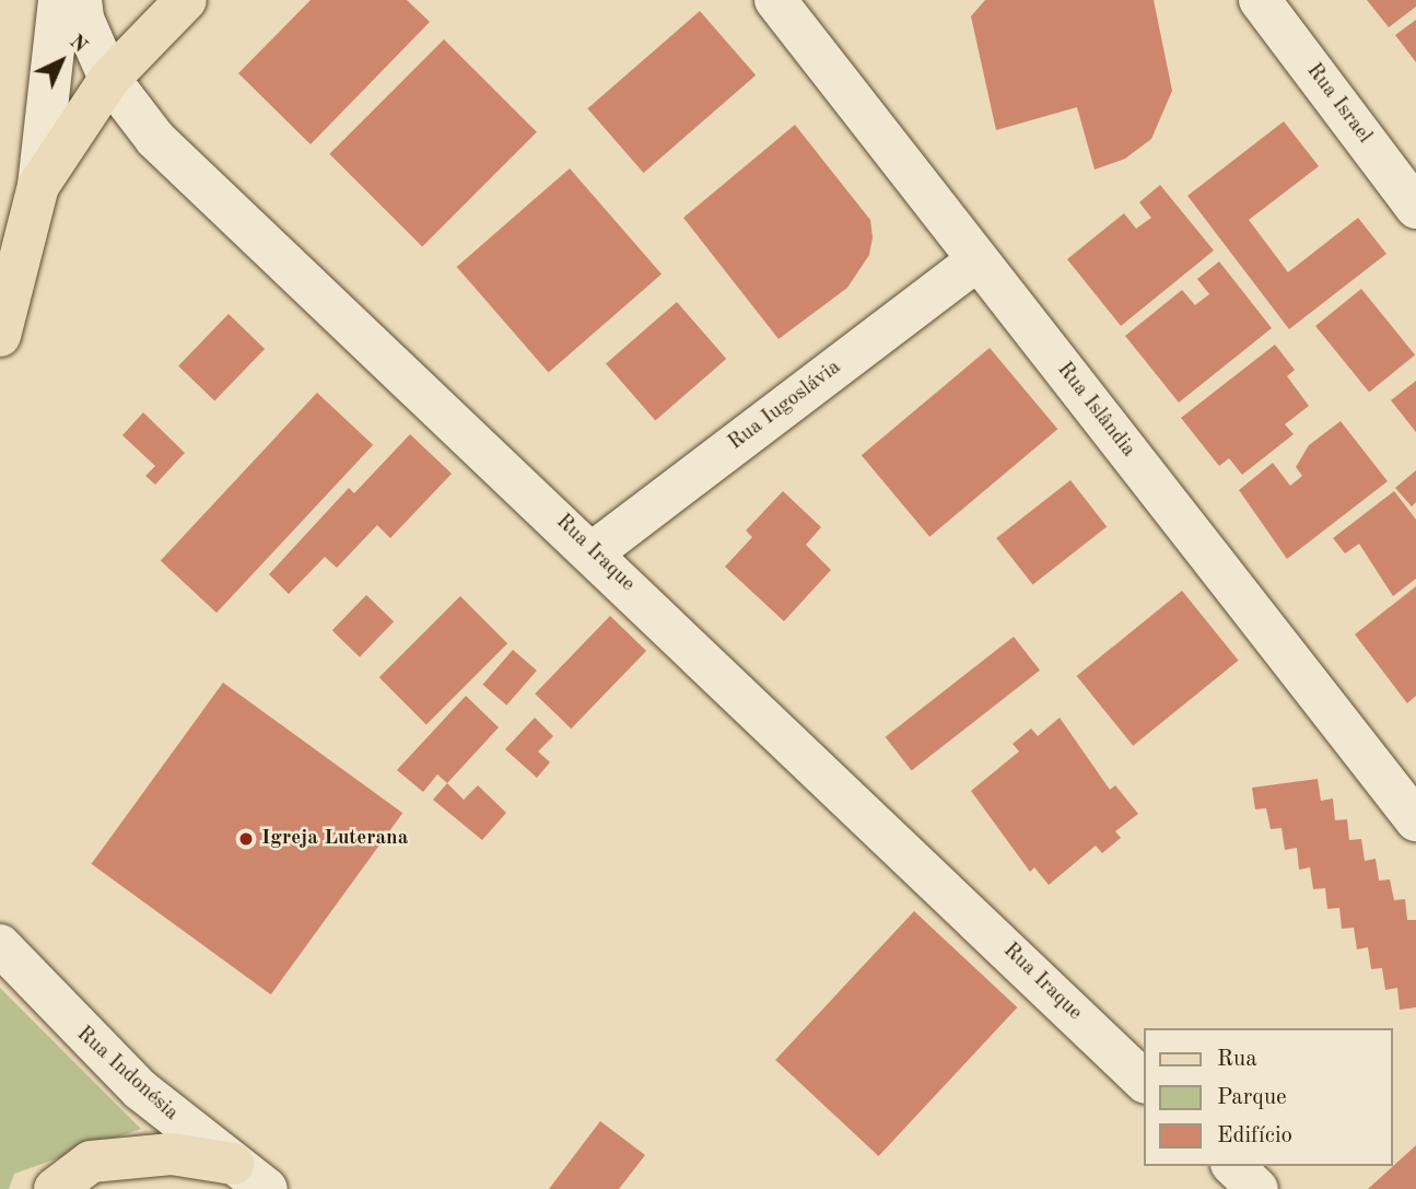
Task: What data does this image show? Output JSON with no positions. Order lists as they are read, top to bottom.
{
  "streets": {
    "street": [
      "Rua Israel",
      "Rua Iugoslávia",
      "Rua Islândia",
      "Rua Iraque",
      "Rua Indonésia"
    ]
  },
  "crossings": [
    ["Rua Iugoslávia", "Rua Islândia"],
    ["Rua Iugoslávia", "Rua Iraque"]
  ],
  "places": ["Igreja Luterana"],
  "legend": ["Rua", "Parque", "Edifício"],
  "north": "top right"
}
